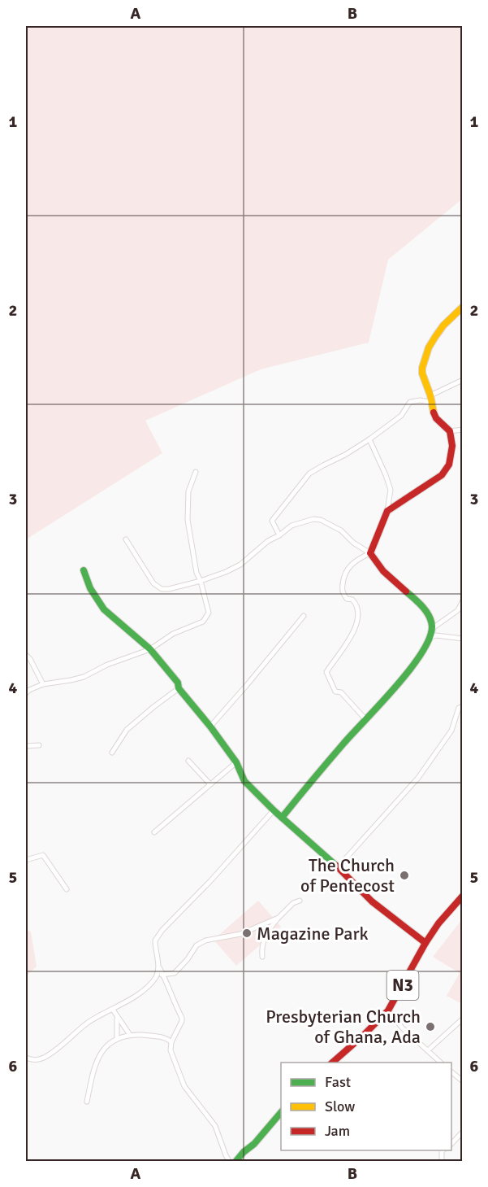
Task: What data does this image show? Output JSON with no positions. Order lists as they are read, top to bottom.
{
  "streets": {
    "street": ["N3"]
  },
  "places": ["The Church of Pentecost", "Magazine Park", "Presbyterian Church of Ghana, Ada"],
  "legend": ["Fast", "Slow", "Jam"],
  "grid": {
    "columns": ["A", "B"],
    "rows": [
      "1",
      "2",
      "3",
      "4",
      "5",
      "6"
    ]
  }
}
